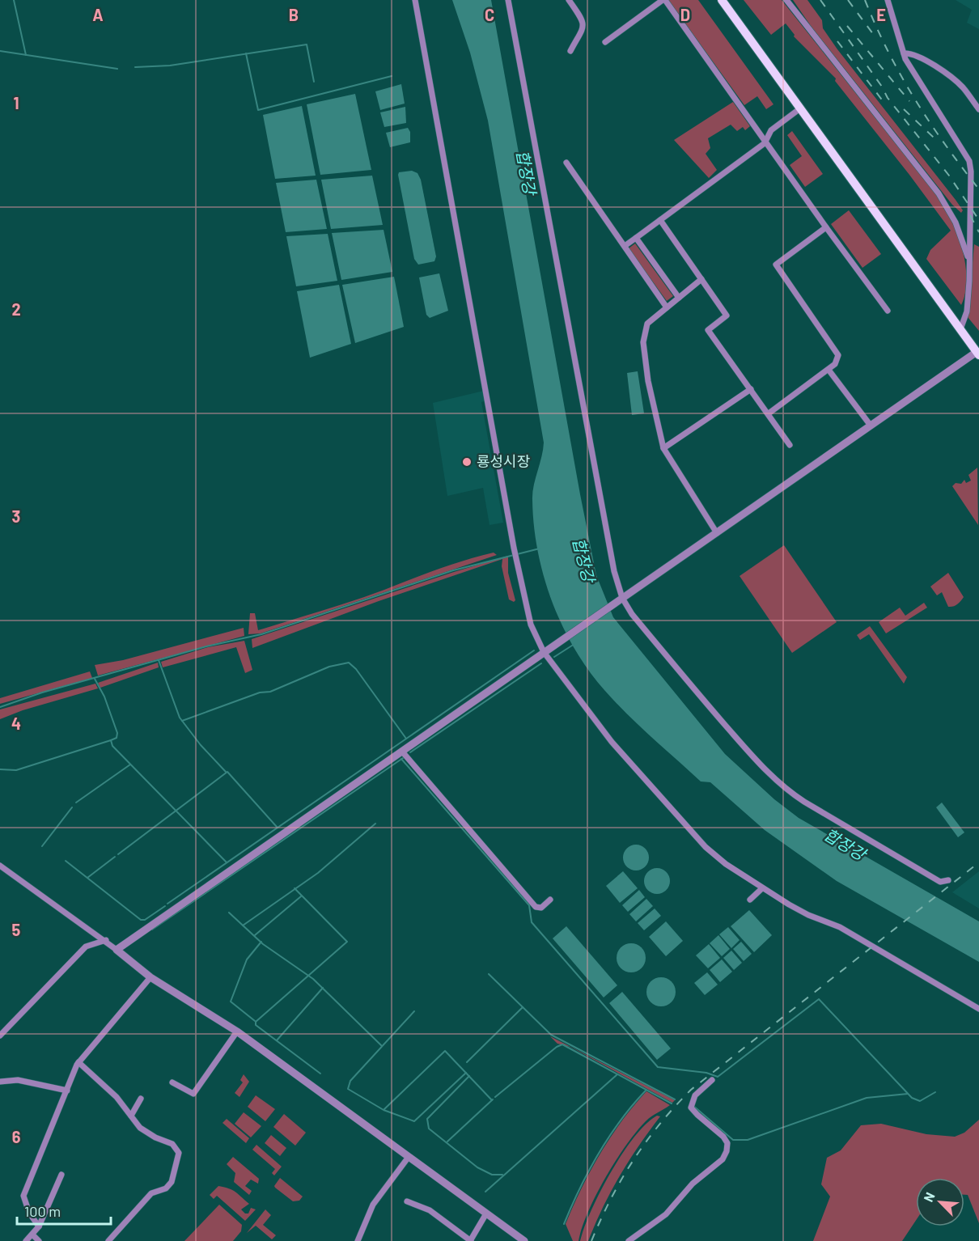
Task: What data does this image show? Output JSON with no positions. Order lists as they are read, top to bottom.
{
  "water": ["합장강"],
  "places": ["룡성시장"],
  "scale_bar": "100 m",
  "north": "top left",
  "grid": {
    "columns": [
      "A",
      "B",
      "C",
      "D",
      "E"
    ],
    "rows": [
      "1",
      "2",
      "3",
      "4",
      "5",
      "6"
    ]
  }
}
